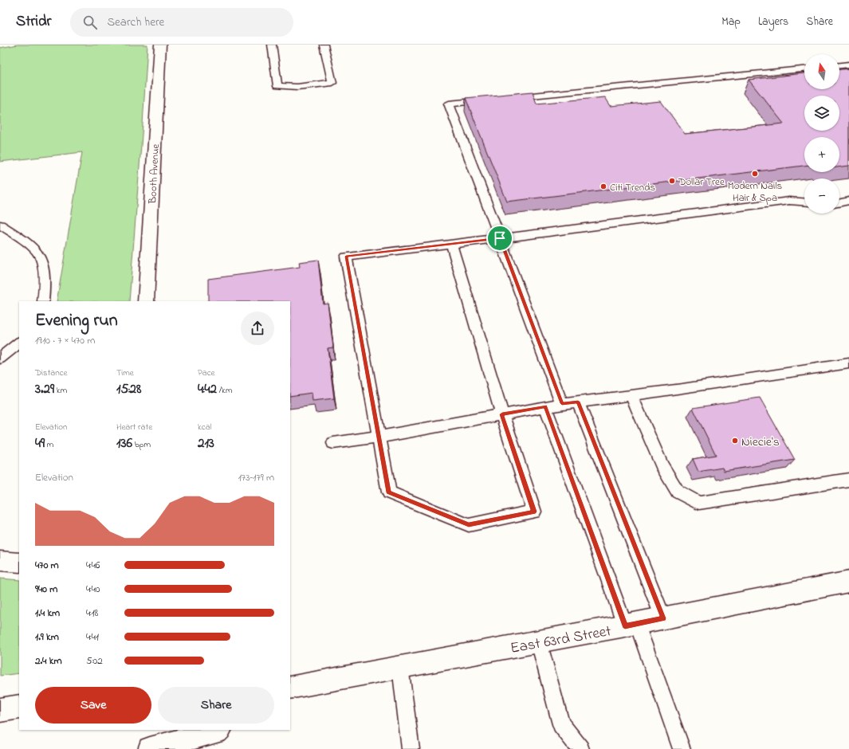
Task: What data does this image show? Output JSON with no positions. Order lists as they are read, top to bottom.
{
  "streets": {
    "street": ["Booth Avenue", "East 63rd Street"]
  },
  "places": [
    "Modern Nails Hair & Spa",
    "Dollar Tree",
    "Citi Trends",
    "Niecie's"
  ],
  "north": "top",
  "page": {
    "header": "Stridr",
    "search": "Search here",
    "nav": ["Map", "Layers", "Share"],
    "map_buttons": ["+", "−"],
    "heading": ["Evening run", "19:10 · 7 × 470 m"],
    "stats": [
      ["Distance", "3.29 km"],
      ["Time", "15:28"],
      ["Pace", "4:42 /km"],
      ["Elevation", "49 m"],
      ["Heart rate", "136 bpm"],
      ["kcal", "213"]
    ],
    "chart": ["Elevation", "173–179 m"],
    "list": [
      {
        "name": "470 m",
        "note": "4:46"
      },
      {
        "name": "940 m",
        "note": "4:40"
      },
      {
        "name": "1.4 km",
        "note": "4:18"
      },
      {
        "name": "1.9 km",
        "note": "4:41"
      },
      {
        "name": "2.4 km",
        "note": "5:02"
      }
    ],
    "buttons": ["Save", "Share"]
  }
}
